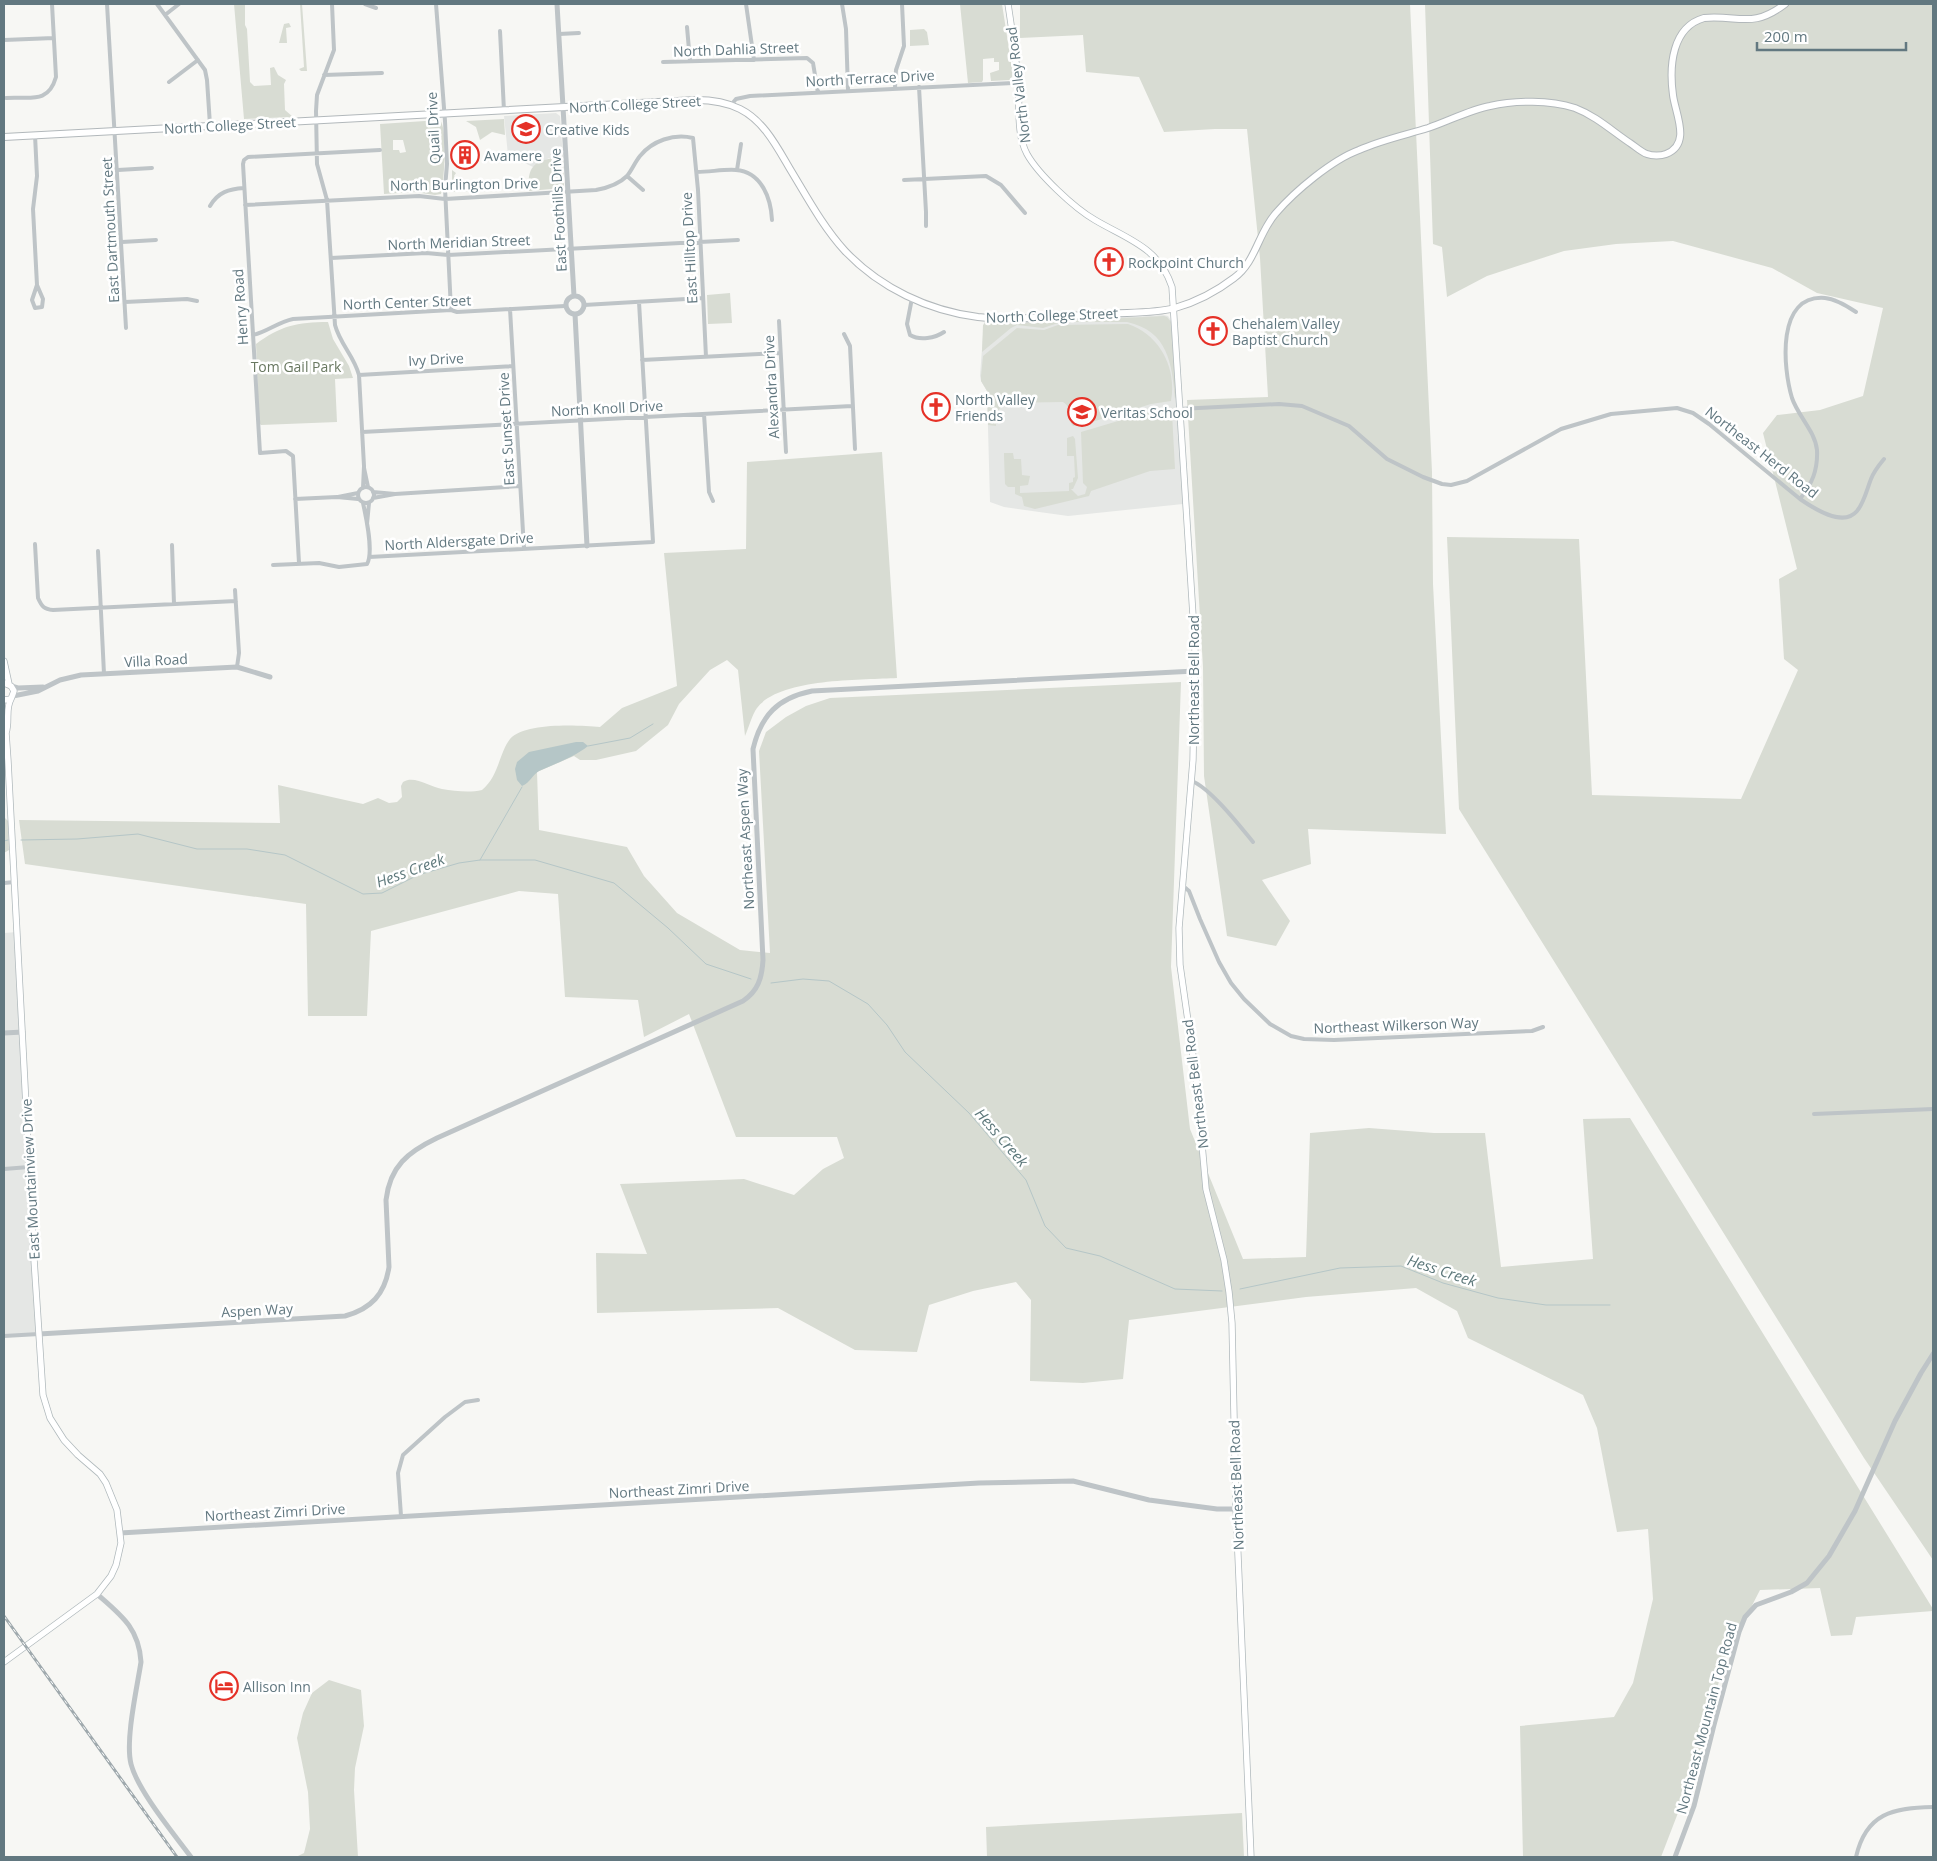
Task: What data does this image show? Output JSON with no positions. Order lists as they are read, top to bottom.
{
  "streets": {
    "main road": [
      "North Valley Road",
      "North College Street",
      "Northeast Bell Road",
      "East Mountainview Drive"
    ],
    "street": [
      "North Dahlia Street",
      "North Terrace Drive",
      "Quail Drive",
      "North Burlington Drive",
      "East Foothills Drive",
      "East Dartmouth Street",
      "North Meridian Street",
      "East Hilltop Drive",
      "North Center Street",
      "Henry Road",
      "Ivy Drive",
      "Alexandra Drive",
      "North Knoll Drive",
      "East Sunset Drive",
      "Northeast Herd Road",
      "North Aldersgate Drive",
      "Villa Road",
      "Northeast Aspen Way",
      "Northeast Wilkerson Way",
      "Aspen Way",
      "Northeast Zimri Drive",
      "Northeast Mountain Top Road"
    ]
  },
  "crossings": [
    ["North Dahlia Street", "North Terrace Drive"],
    ["North Terrace Drive", "North College Street"],
    ["North Valley Road", "North College Street"],
    ["North Valley Road", "Northeast Bell Road"],
    ["North College Street", "Quail Drive"],
    ["North College Street", "East Foothills Drive"],
    ["North College Street", "East Dartmouth Street"],
    ["North College Street", "Northeast Bell Road"],
    ["Quail Drive", "North Burlington Drive"],
    ["Quail Drive", "North Meridian Street"],
    ["Quail Drive", "North Center Street"],
    ["North Burlington Drive", "East Foothills Drive"],
    ["North Burlington Drive", "East Hilltop Drive"],
    ["North Burlington Drive", "Henry Road"],
    ["East Foothills Drive", "North Meridian Street"],
    ["East Foothills Drive", "North Center Street"],
    ["North Meridian Street", "East Hilltop Drive"],
    ["North Center Street", "Henry Road"],
    ["North Center Street", "East Sunset Drive"],
    ["Ivy Drive", "East Sunset Drive"],
    ["Alexandra Drive", "North Knoll Drive"],
    ["North Knoll Drive", "East Sunset Drive"],
    ["North Knoll Drive", "North Aldersgate Drive"],
    ["East Sunset Drive", "North Aldersgate Drive"],
    ["Northeast Herd Road", "Northeast Bell Road"],
    ["Villa Road", "East Mountainview Drive"],
    ["Northeast Bell Road", "Northeast Aspen Way"],
    ["Northeast Bell Road", "Northeast Wilkerson Way"],
    ["Northeast Bell Road", "Northeast Zimri Drive"],
    ["Northeast Aspen Way", "Aspen Way"],
    ["East Mountainview Drive", "Aspen Way"],
    ["East Mountainview Drive", "Northeast Zimri Drive"]
  ],
  "water": ["Hess Creek"],
  "parks": ["Tom Gail Park"],
  "places": {
    "school or university": ["Creative Kids", "Veritas School"],
    "building": ["Avamere"],
    "church": ["Rockpoint Church", "Chehalem Valley Baptist Church", "North Valley Friends"],
    "hotel": ["Allison Inn"]
  },
  "scale_bar": "200 m"
}
